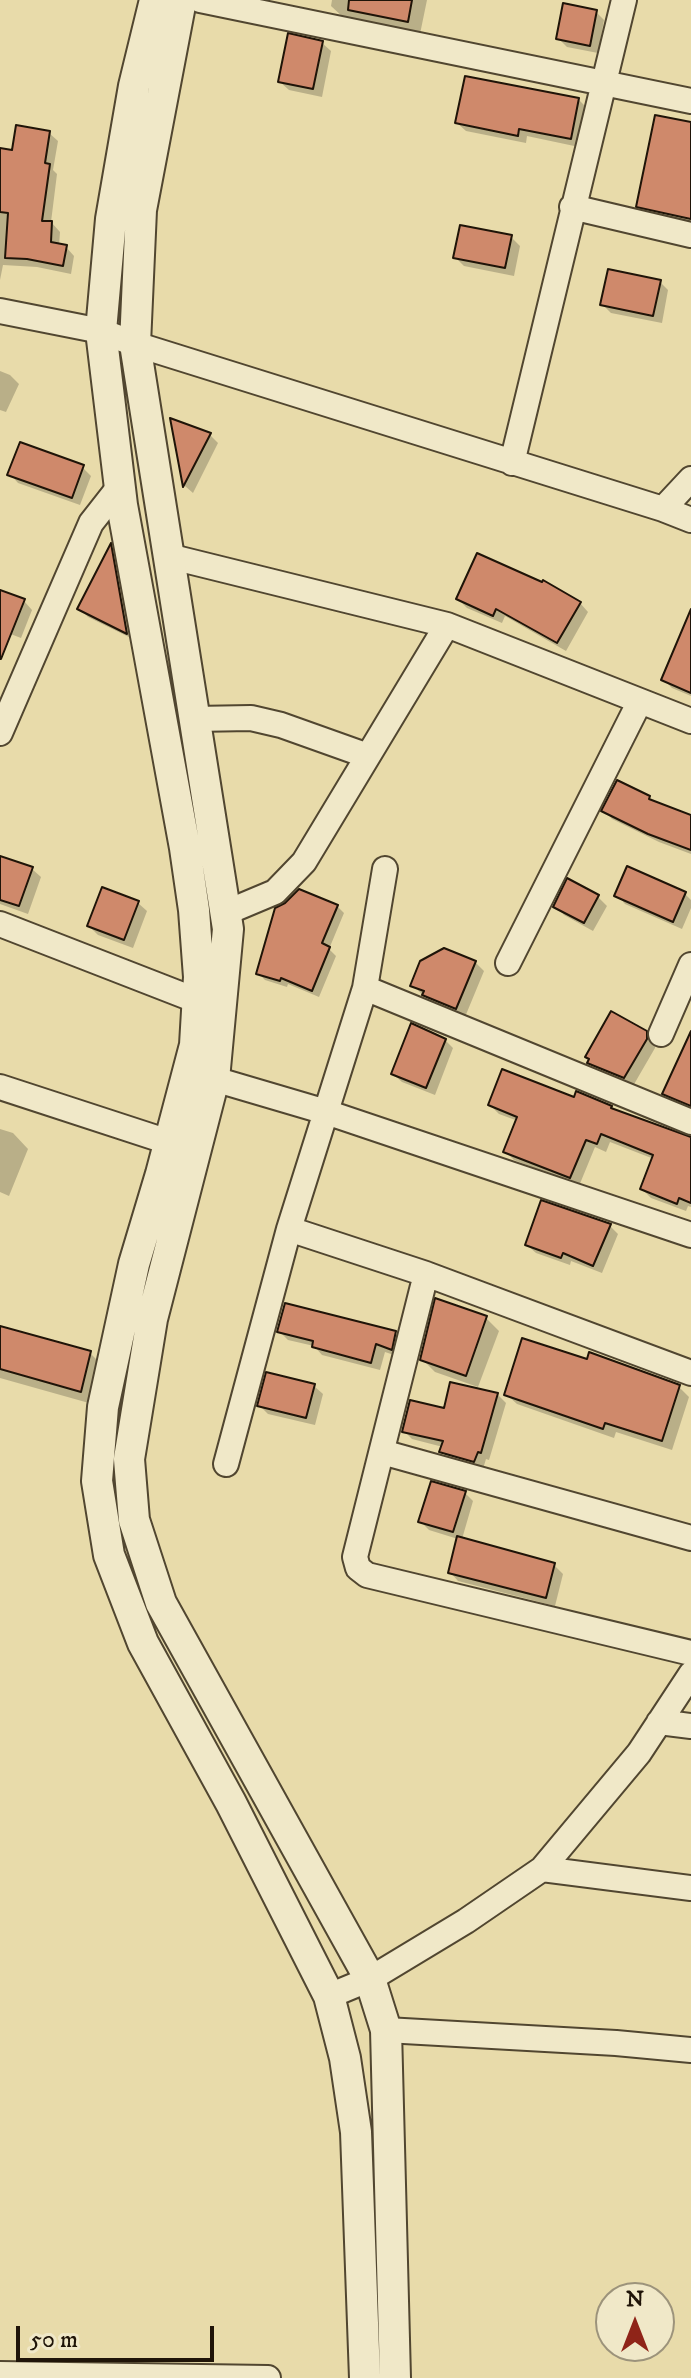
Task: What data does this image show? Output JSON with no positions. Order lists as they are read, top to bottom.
{
  "scale_bar": "50 m",
  "north": "top"
}
